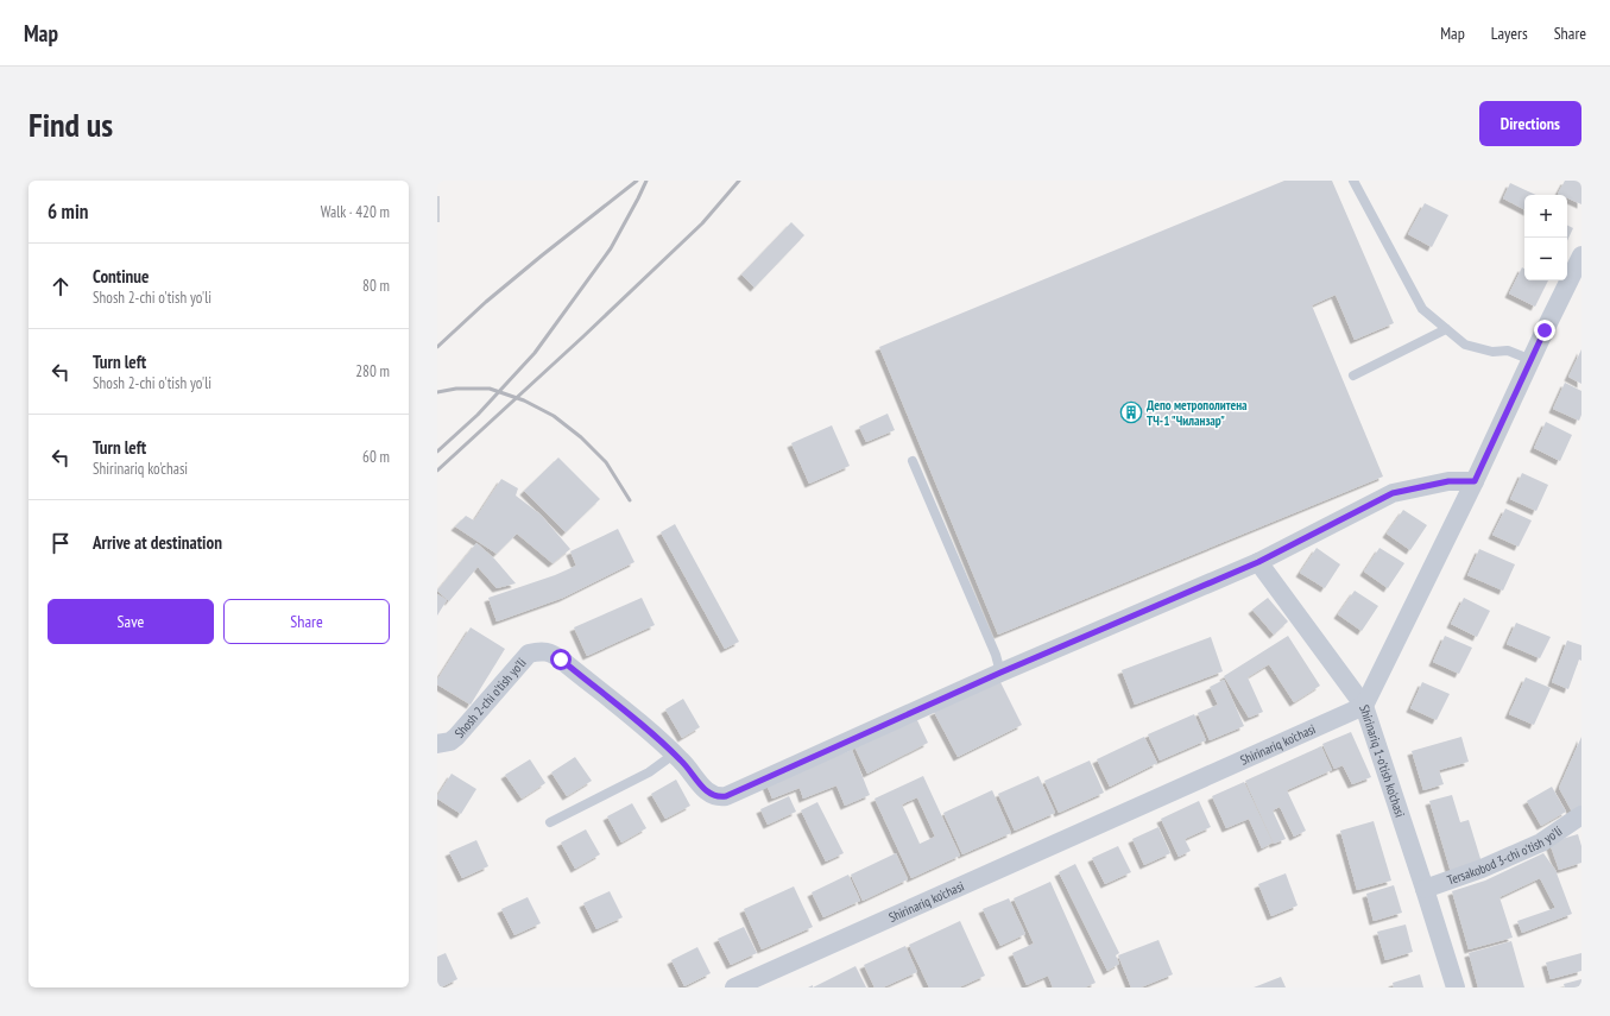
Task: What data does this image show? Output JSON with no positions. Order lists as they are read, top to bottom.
{
  "streets": {
    "street": [
      "Shosh 2-chi o'tish yo'li",
      "Shirinariq ko'chasi",
      "Shirinariq 1-o'tish ko'chasi",
      "Tersakobod 3-chi o'tish yo'li"
    ]
  },
  "crossings": [
    ["Shosh 2-chi o'tish yo'li", "Shirinariq 1-o'tish ko'chasi"],
    ["Shirinariq ko'chasi", "Shirinariq 1-o'tish ko'chasi"],
    ["Shirinariq 1-o'tish ko'chasi", "Tersakobod 3-chi o'tish yo'li"]
  ],
  "places": {
    "building": ["Депо метрополитена ТЧ-1 \"Чиланзар\""]
  },
  "page": {
    "header": "Map",
    "nav": ["Map", "Layers", "Share"],
    "buttons": [
      "Directions",
      ["Save", "Share"]
    ],
    "title": "Find us",
    "heading": ["6 min", "Walk · 420 m"],
    "map_buttons": ["+", "−"],
    "list": [
      ["Continue", "Shosh 2-chi o'tish yo'li", "80 m"],
      ["Turn left", "Shosh 2-chi o'tish yo'li", "280 m"],
      ["Turn left", "Shirinariq ko'chasi", "60 m"],
      "Arrive at destination"
    ]
  }
}
